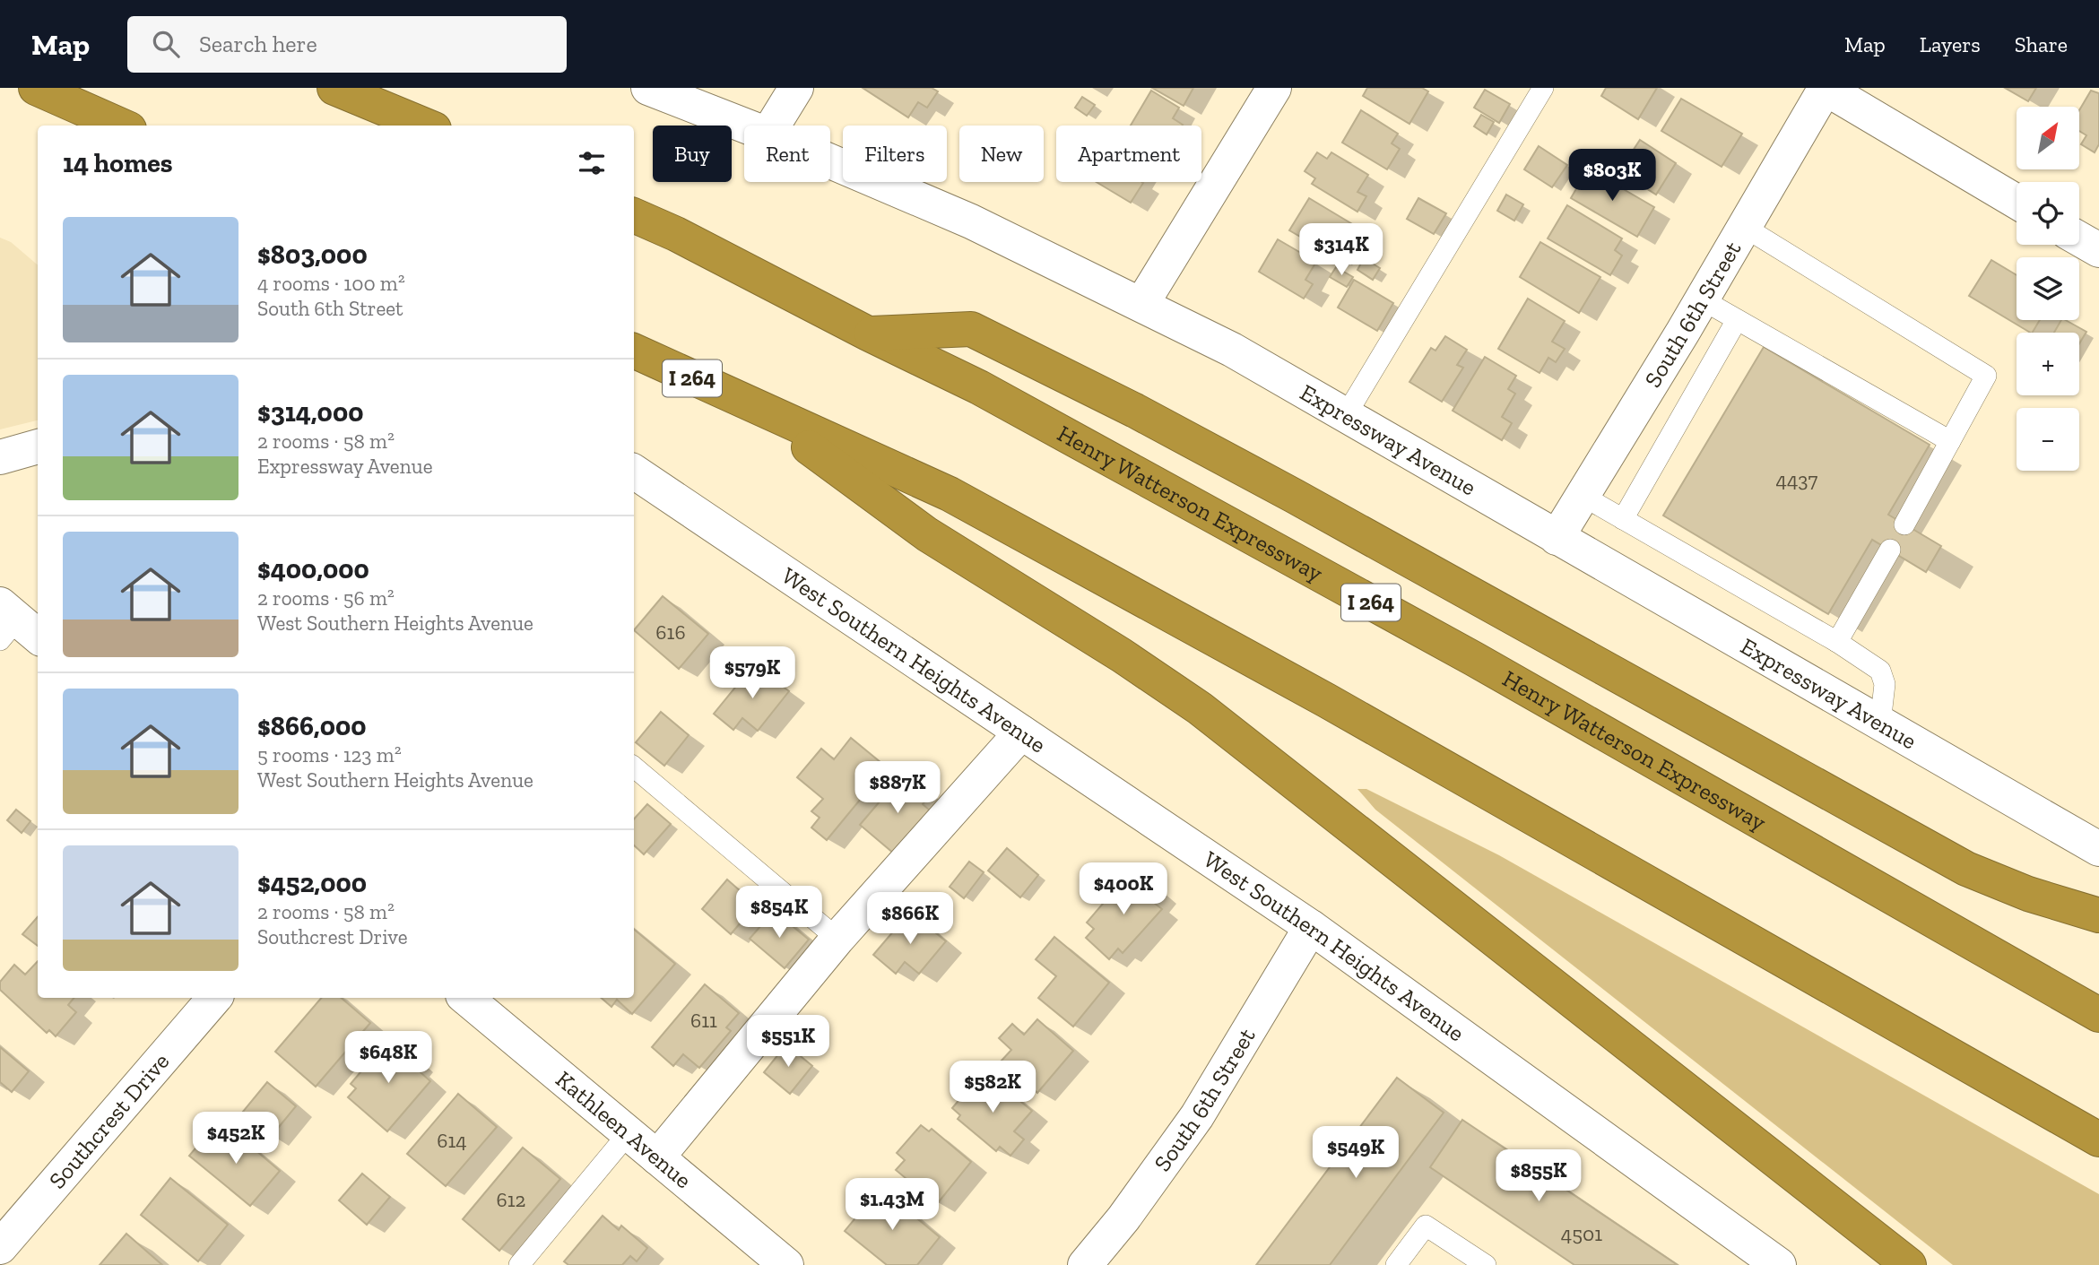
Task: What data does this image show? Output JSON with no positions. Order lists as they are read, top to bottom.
{
  "streets": {
    "highway": ["I 264", "Henry Watterson Expressway"],
    "street": [
      "South 6th Street",
      "Expressway Avenue",
      "West Southern Heights Avenue",
      "Southcrest Drive",
      "Kathleen Avenue"
    ]
  },
  "crossings": [
    ["South 6th Street", "Expressway Avenue"],
    ["South 6th Street", "West Southern Heights Avenue"]
  ],
  "house_numbers": [
    "4437",
    "616",
    "611",
    "614",
    "612",
    "4501"
  ],
  "north": "top right",
  "page": {
    "header": "Map",
    "search": "Search here",
    "nav": ["Map", "Layers", "Share"],
    "map_buttons": ["+", "−"],
    "chip": [
      "Buy",
      "Rent",
      "Filters",
      "New",
      "Apartment"
    ],
    "heading": "14 homes",
    "price": [
      "$803K",
      "$314K",
      "$579K",
      "$887K",
      "$400K",
      "$854K",
      "$866K",
      "$551K",
      "$648K",
      "$582K",
      "$452K",
      "$549K",
      "$855K",
      "$1.43M"
    ],
    "list": [
      {
        "name": "$803,000",
        "note": "4 rooms · 100 m² · South 6th Street"
      },
      {
        "name": "$314,000",
        "note": "2 rooms · 58 m² · Expressway Avenue"
      },
      {
        "name": "$400,000",
        "note": "2 rooms · 56 m² · West Southern Heights Avenue"
      },
      {
        "name": "$866,000",
        "note": "5 rooms · 123 m² · West Southern Heights Avenue"
      },
      {
        "name": "$452,000",
        "note": "2 rooms · 58 m² · Southcrest Drive"
      }
    ]
  }
}
